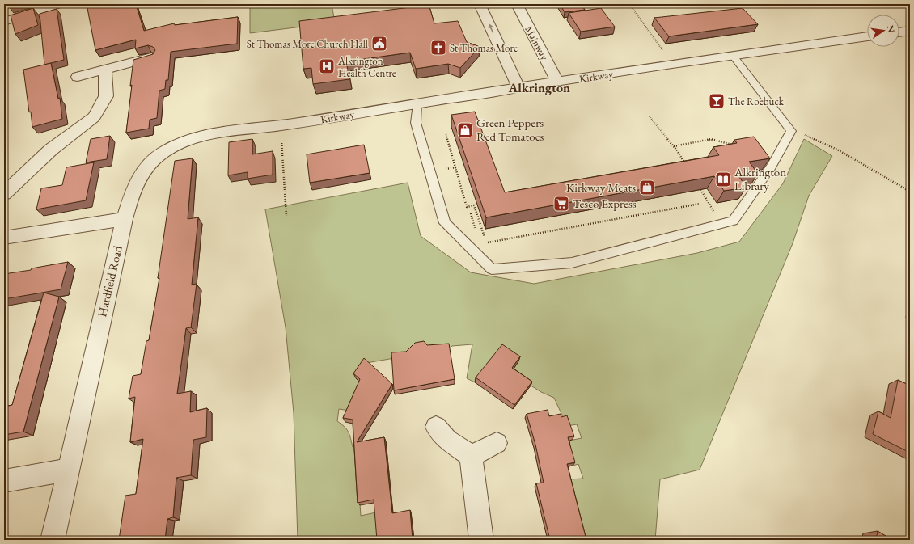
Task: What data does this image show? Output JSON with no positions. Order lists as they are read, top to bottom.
{
  "streets": {
    "street": ["Mainway", "Kirkway", "Hardfield Road"]
  },
  "crossings": [
    ["Mainway", "Kirkway"],
    ["Kirkway", "Hardfield Road"]
  ],
  "districts": ["Alkrington"],
  "places": {
    "public building": ["St Thomas More Church Hall"],
    "church": ["St Thomas More"],
    "hospital": ["Alkrington Health Centre"],
    "bar": ["The Roebuck"],
    "shop": ["Green Peppers Red Tomatoes", "Kirkway Meats"],
    "library": ["Alkrington Library"],
    "supermarket": ["Tesco Express"]
  },
  "north": "right"
}
